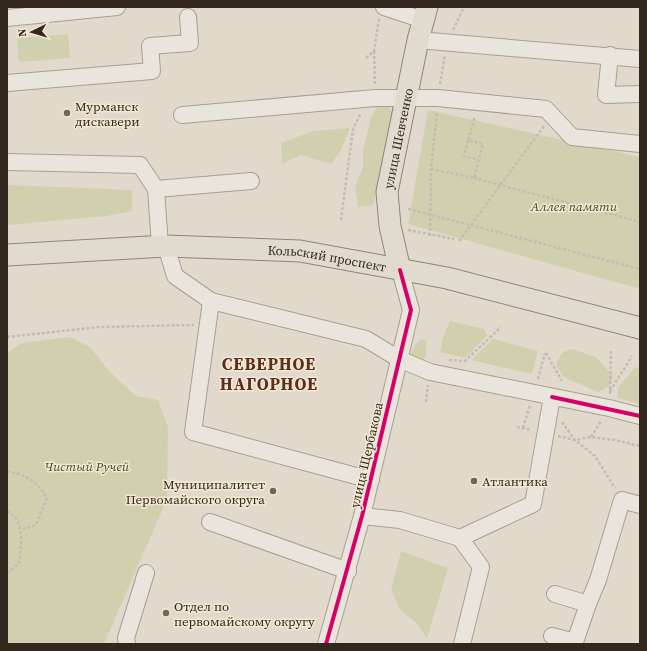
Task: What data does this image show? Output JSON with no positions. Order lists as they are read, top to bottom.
{
  "streets": {
    "main road": ["улица Шевченко", "Кольский проспект"],
    "street": ["улица Щербакова"]
  },
  "crossings": [
    ["улица Шевченко", "Кольский проспект"],
    ["улица Шевченко", "улица Щербакова"],
    ["Кольский проспект", "улица Щербакова"]
  ],
  "districts": ["СЕВЕРНОЕ НАГОРНОЕ"],
  "parks": ["Аллея памяти", "Чистый Ручей"],
  "places": [
    "Мурманск дискавери",
    "Атлантика",
    "Муниципалитет Первомайского округа",
    "Отдел по первомайскому округу"
  ],
  "north": "left"
}
